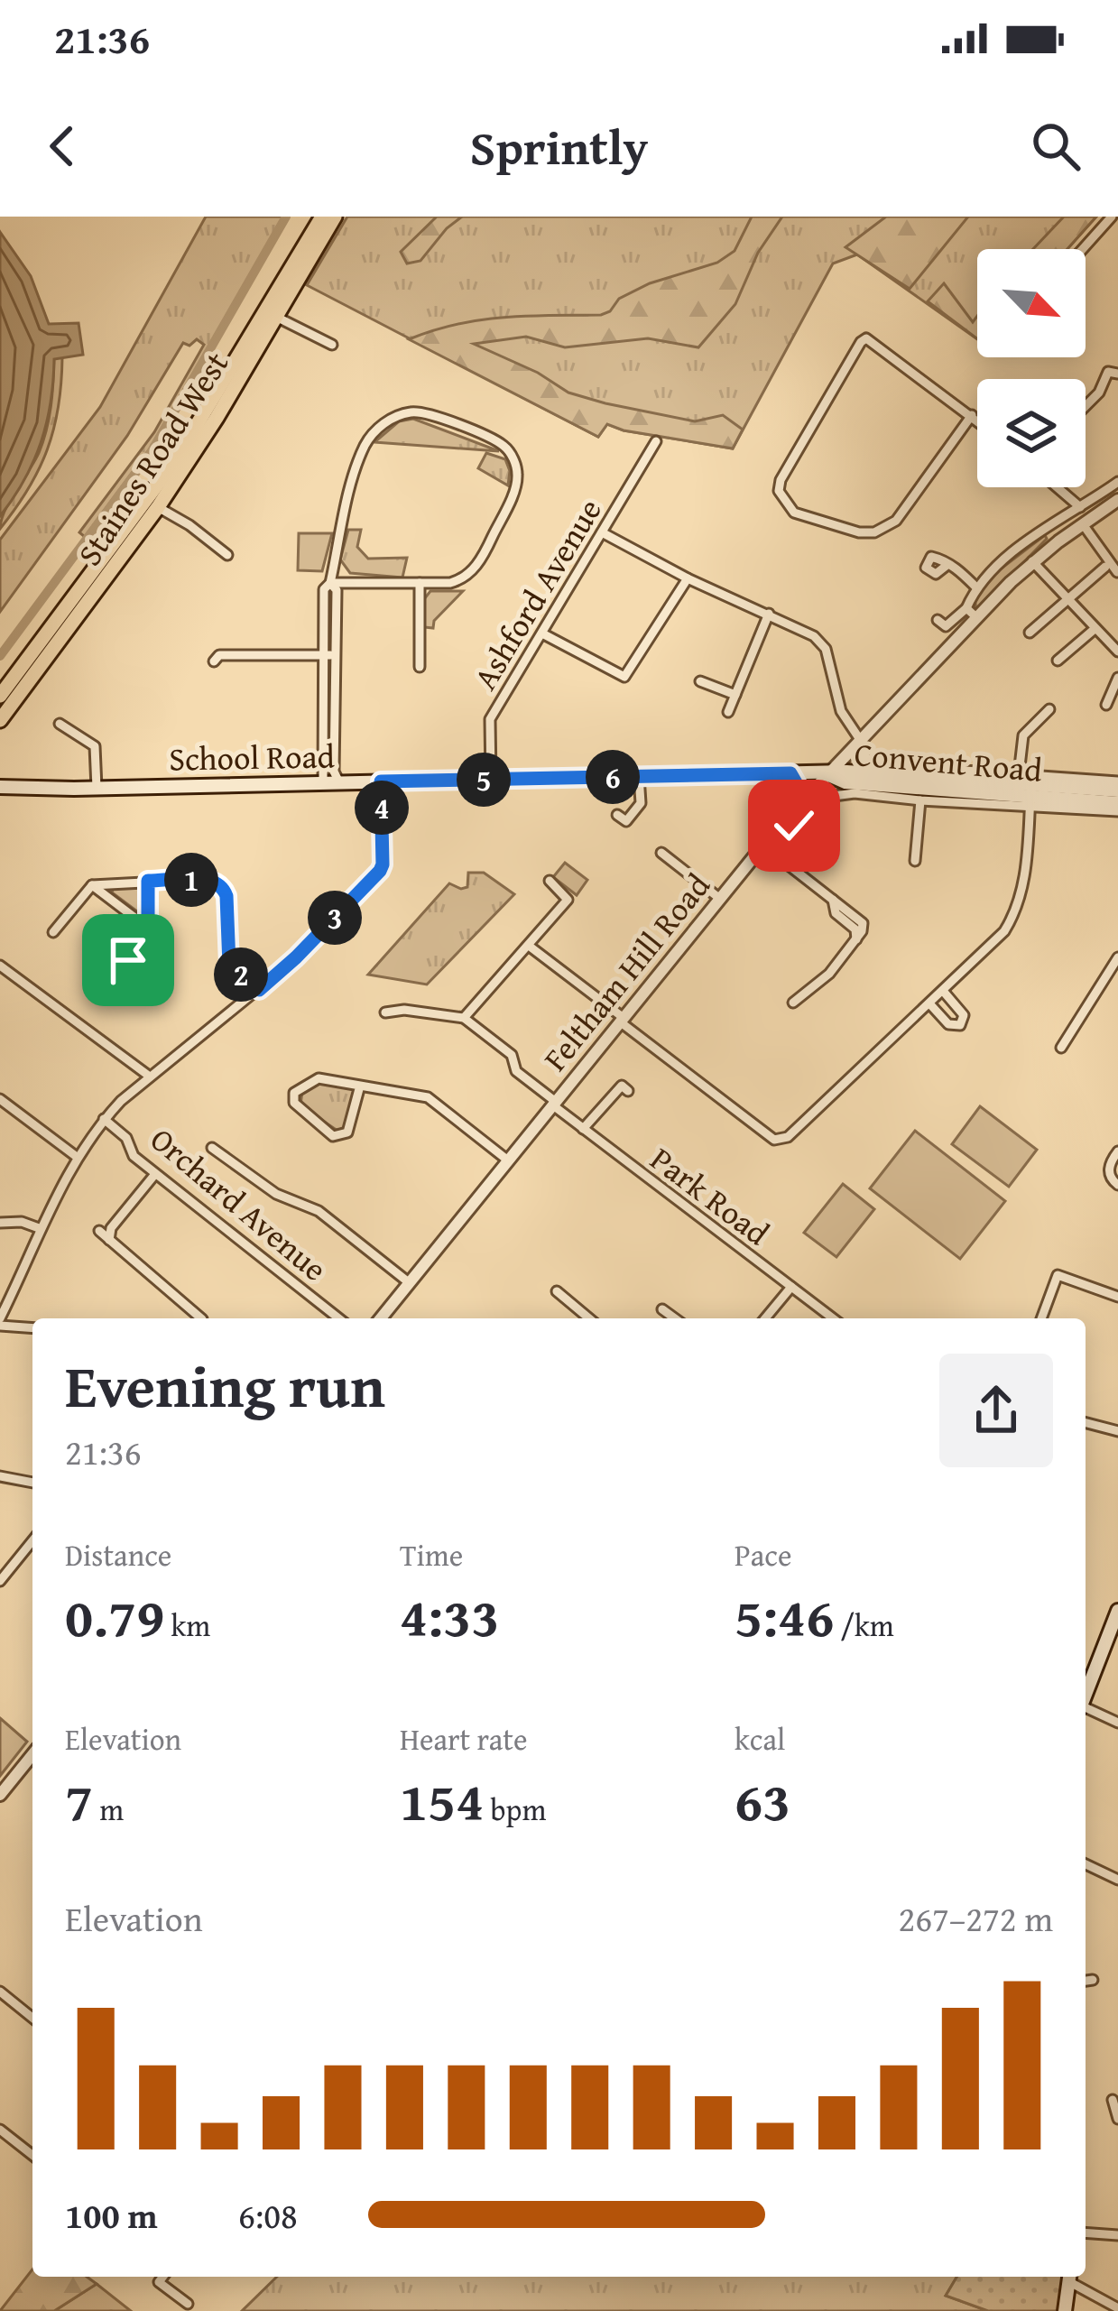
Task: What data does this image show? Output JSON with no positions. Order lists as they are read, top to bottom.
{
  "streets": {
    "highway": ["Staines Road West"],
    "main road": ["School Road", "Convent Road"],
    "street": [
      "Ashford Avenue",
      "Feltham Hill Road",
      "Park Road",
      "Orchard Avenue"
    ]
  },
  "crossings": [
    ["Ashford Avenue", "School Road"],
    ["School Road", "Convent Road"],
    ["School Road", "Feltham Hill Road"],
    ["Convent Road", "Feltham Hill Road"],
    ["Feltham Hill Road", "Park Road"]
  ],
  "north": "bottom right",
  "page": {
    "status": "21:36",
    "header": "Sprintly",
    "pins": [
      "6",
      "5",
      "4",
      "1",
      "3",
      "2"
    ],
    "heading": ["Evening run", "21:36"],
    "stats": [
      ["Distance", "0.79 km"],
      ["Time", "4:33"],
      ["Pace", "5:46 /km"],
      ["Elevation", "7 m"],
      ["Heart rate", "154 bpm"],
      ["kcal", "63"]
    ],
    "chart": ["Elevation", "267–272 m"],
    "list": [
      {
        "name": "100 m",
        "note": "6:08"
      }
    ]
  }
}
